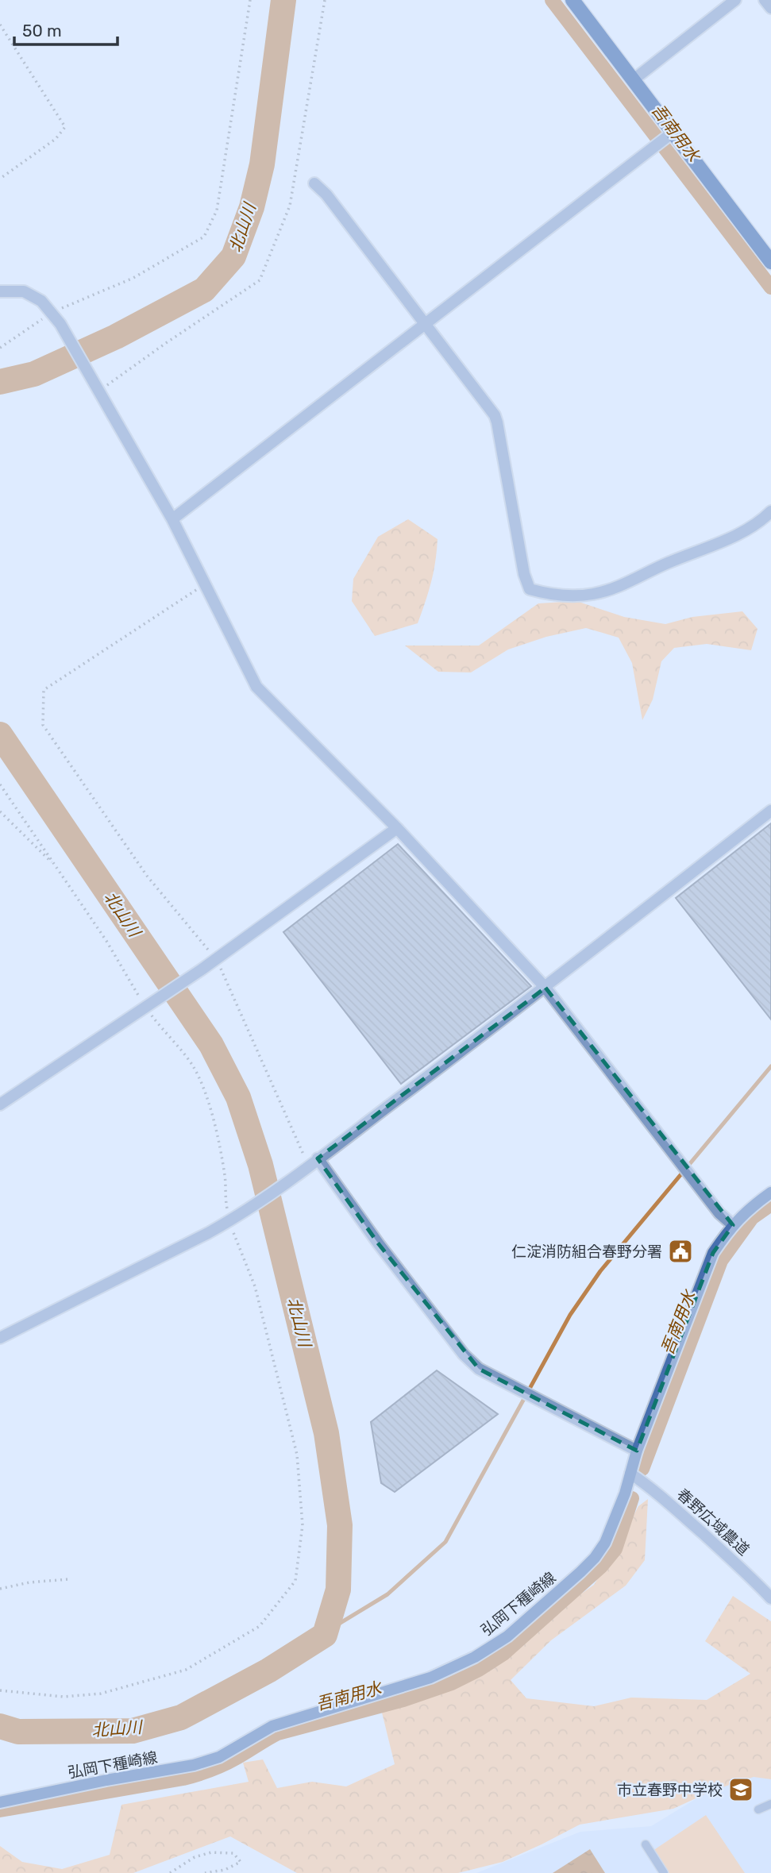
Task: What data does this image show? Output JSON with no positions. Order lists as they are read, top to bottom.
{
  "streets": {
    "main road": ["弘岡下種崎線"],
    "street": ["春野広域農道"]
  },
  "crossings": [
    ["春野広域農道", "弘岡下種崎線"]
  ],
  "water": ["吾南用水", "北山川"],
  "places": {
    "public building": ["仁淀消防組合春野分署"],
    "school or university": ["市立春野中学校"]
  },
  "scale_bar": "50 m"
}
